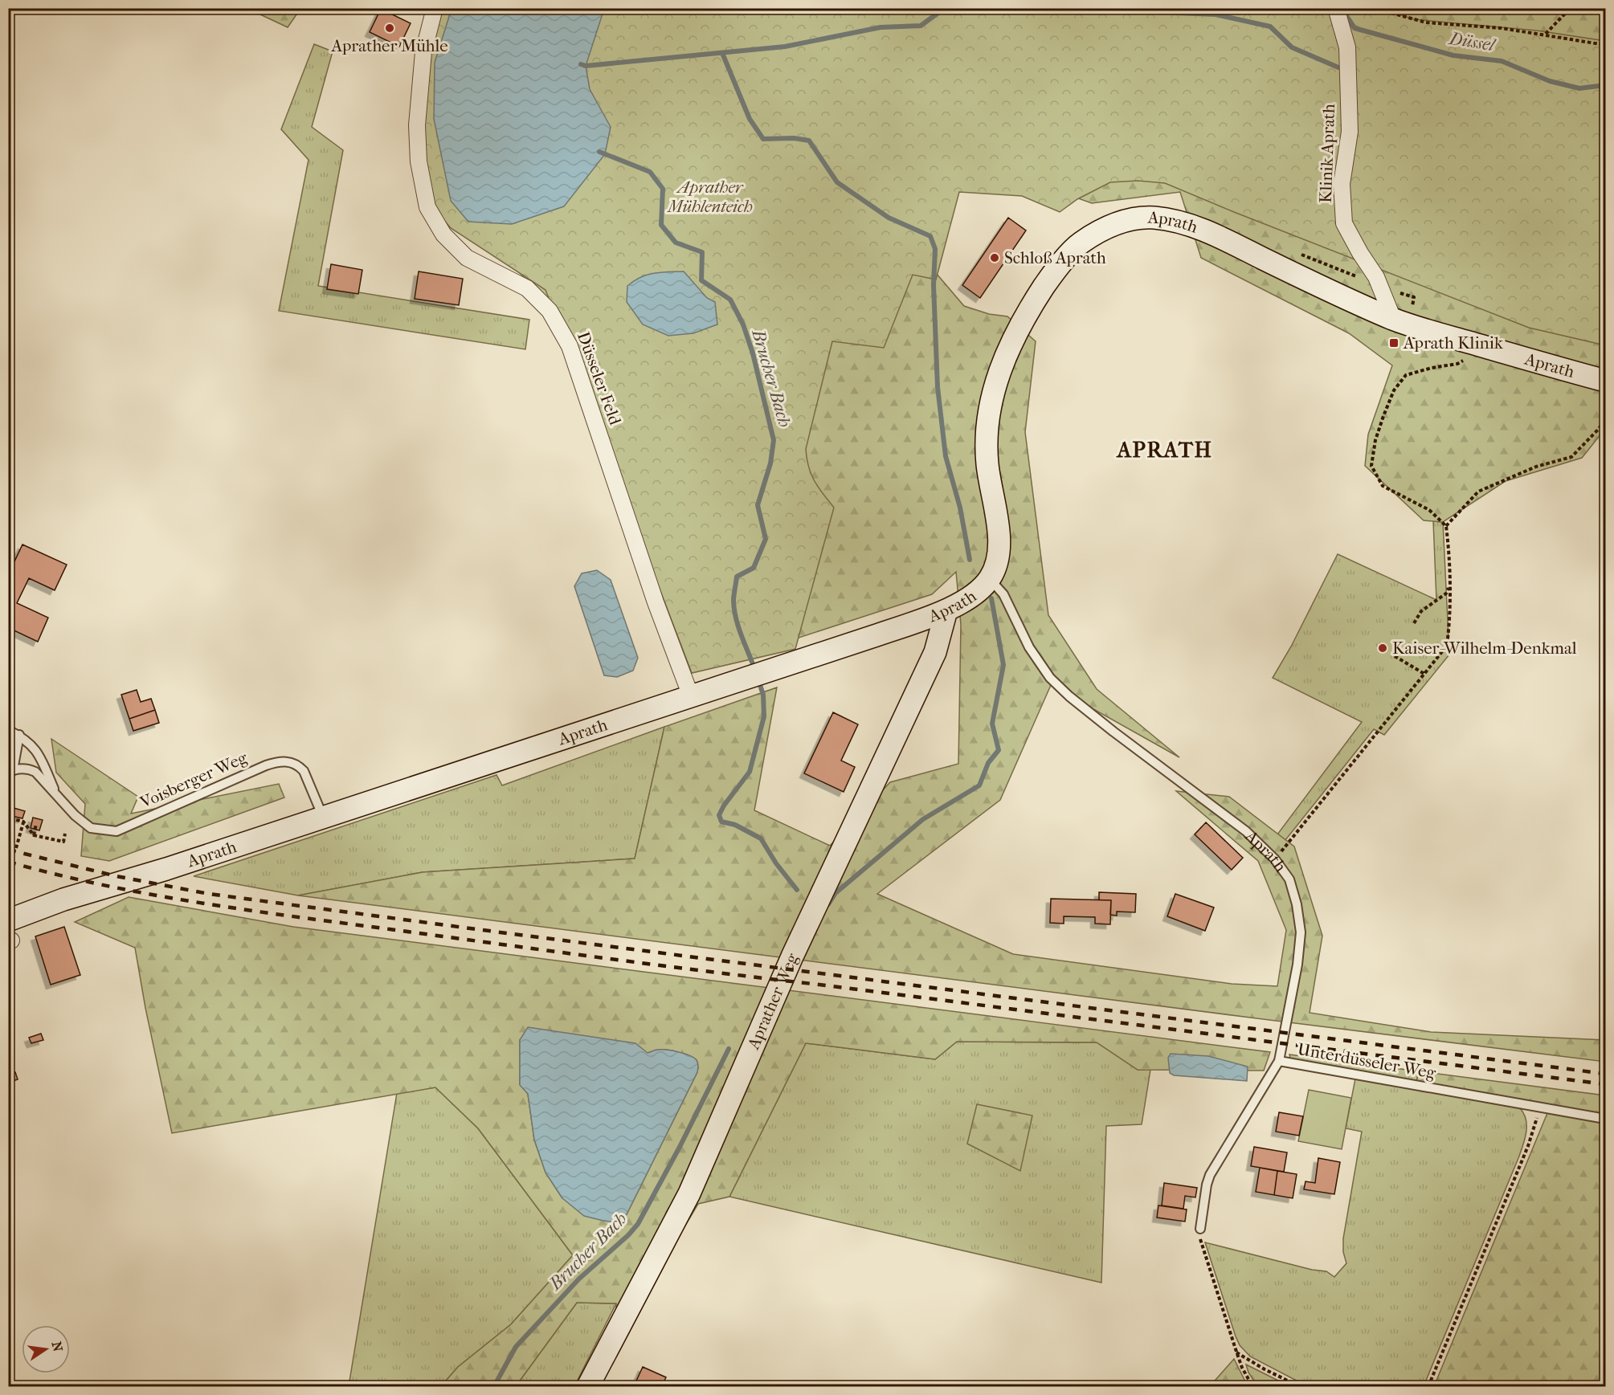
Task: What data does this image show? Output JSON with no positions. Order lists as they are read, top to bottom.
{
  "streets": {
    "main road": ["Aprath", "Aprather Weg"],
    "street": ["Klinik Aprath", "Düsseler Feld"],
    "lane": ["Voisberger Weg", "Unterdüsseler Weg"]
  },
  "crossings": [
    ["Klinik Aprath", "Aprath"],
    ["Aprath", "Düsseler Feld"],
    ["Aprath", "Voisberger Weg"],
    ["Aprath", "Aprather Weg"],
    ["Aprath", "Unterdüsseler Weg"]
  ],
  "districts": ["APRATH"],
  "water": ["Düssel", "Brucher Bach"],
  "parks": ["Aprather Mühlenteich"],
  "places": {
    "other": ["Aprather Mühle", "Schloß Aprath", "Kaiser-Wilhelm-Denkmal"],
    "transit": ["Aprath Klinik"]
  },
  "north": "right"
}
